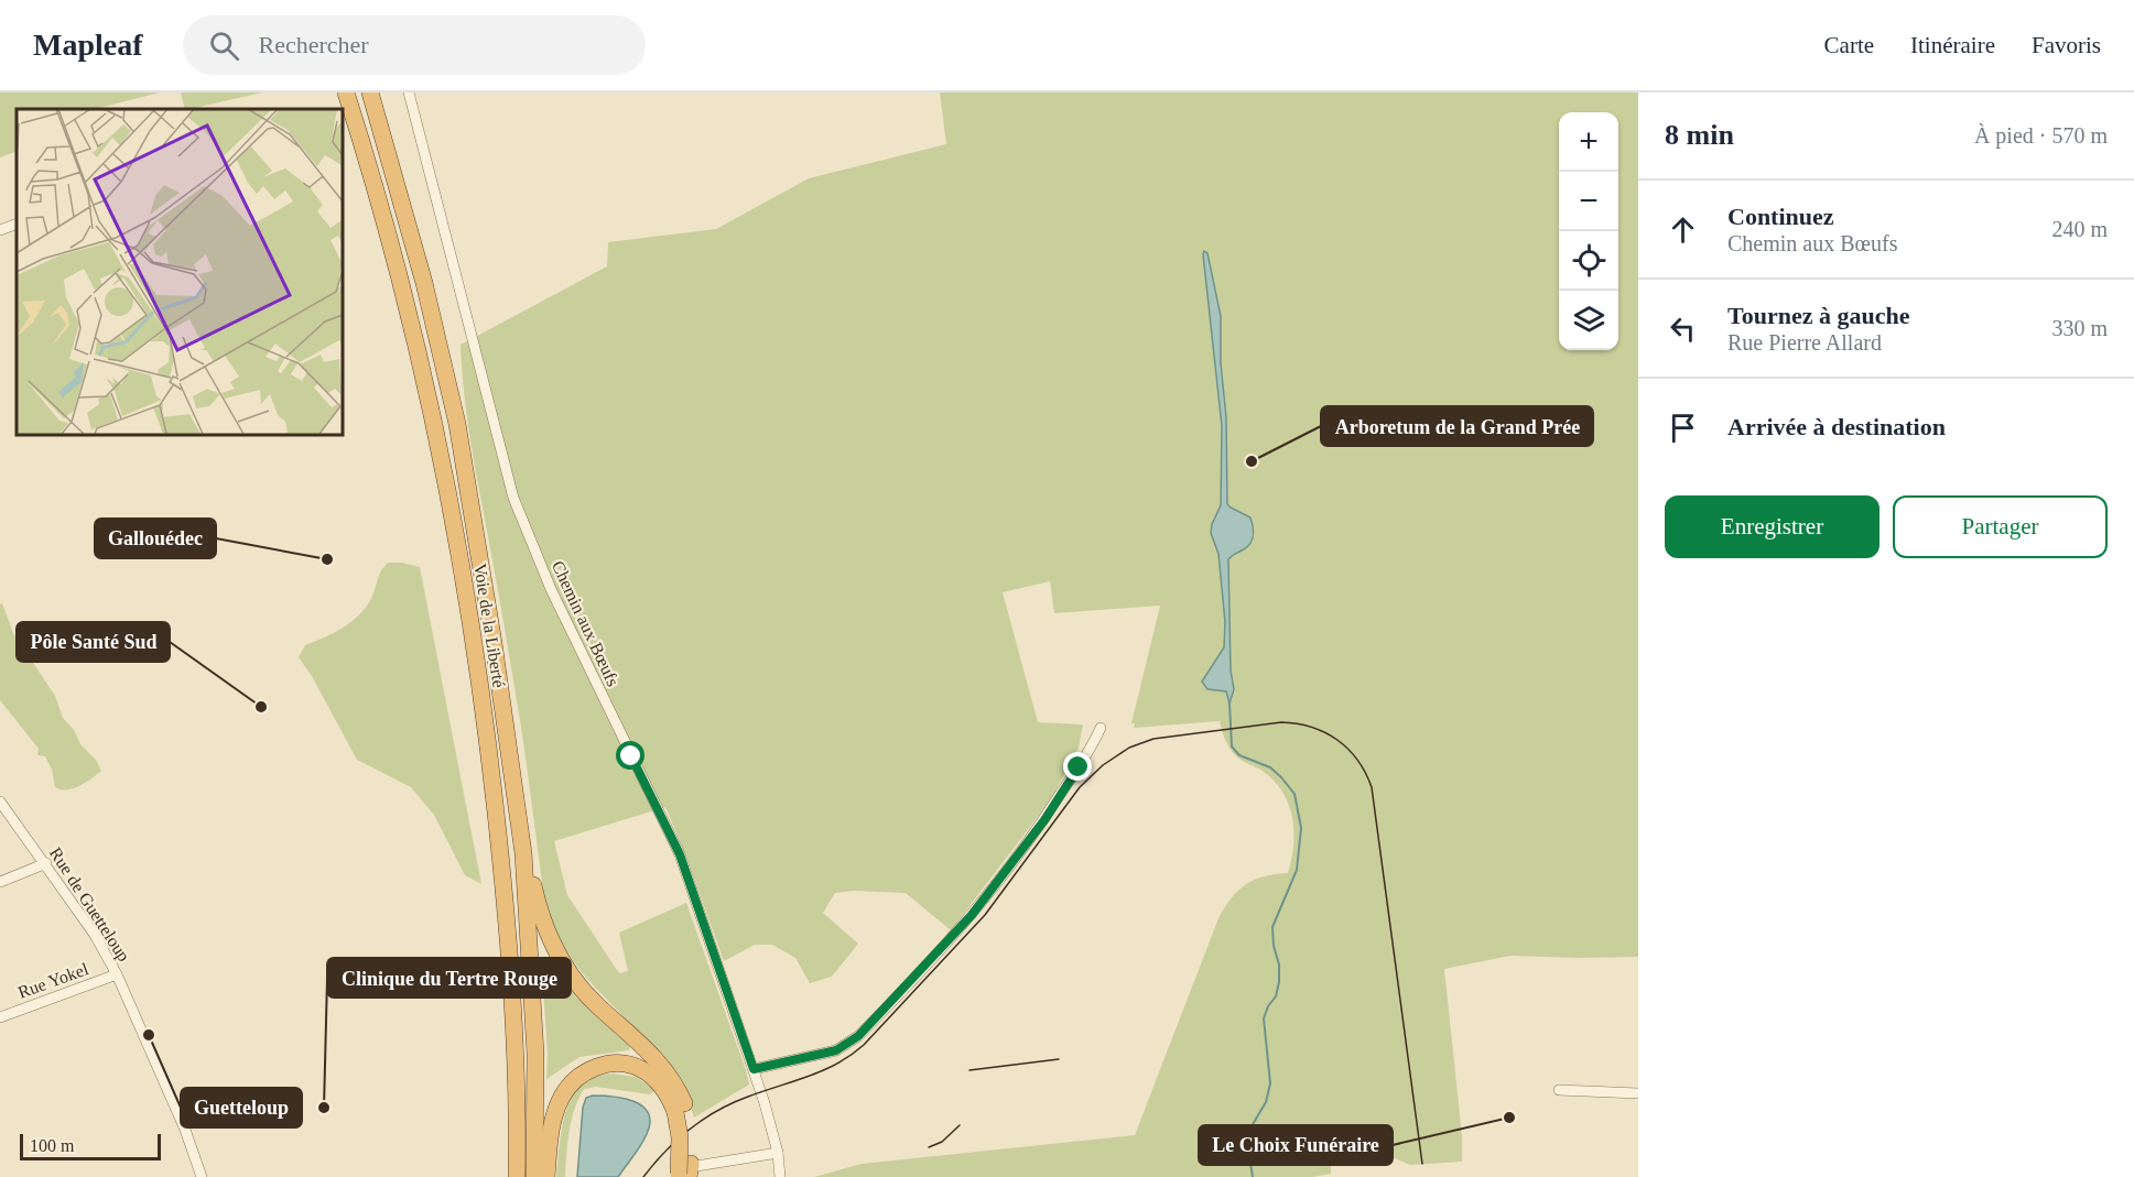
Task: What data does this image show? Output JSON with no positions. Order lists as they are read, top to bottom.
{
  "streets": {
    "highway": ["Voie de la Liberté"],
    "street": ["Chemin aux Bœufs", "Rue de Guetteloup", "Rue Yokel"]
  },
  "crossings": [
    ["Rue de Guetteloup", "Rue Yokel"]
  ],
  "places": [
    "Arboretum de la Grand Prée",
    "Gallouédec",
    "Pôle Santé Sud",
    "Guetteloup",
    "Clinique du Tertre Rouge",
    "Le Choix Funéraire"
  ],
  "scale_bar": "100 m",
  "page": {
    "header": "Mapleaf",
    "search": "Rechercher",
    "nav": ["Carte", "Itinéraire", "Favoris"],
    "heading": ["8 min", "À pied · 570 m"],
    "map_buttons": ["+", "−"],
    "list": [
      ["Continuez", "Chemin aux Bœufs", "240 m"],
      ["Tournez à gauche", "Rue Pierre Allard", "330 m"],
      "Arrivée à destination"
    ],
    "buttons": ["Enregistrer", "Partager"],
    "scale": "100 m"
  }
}
